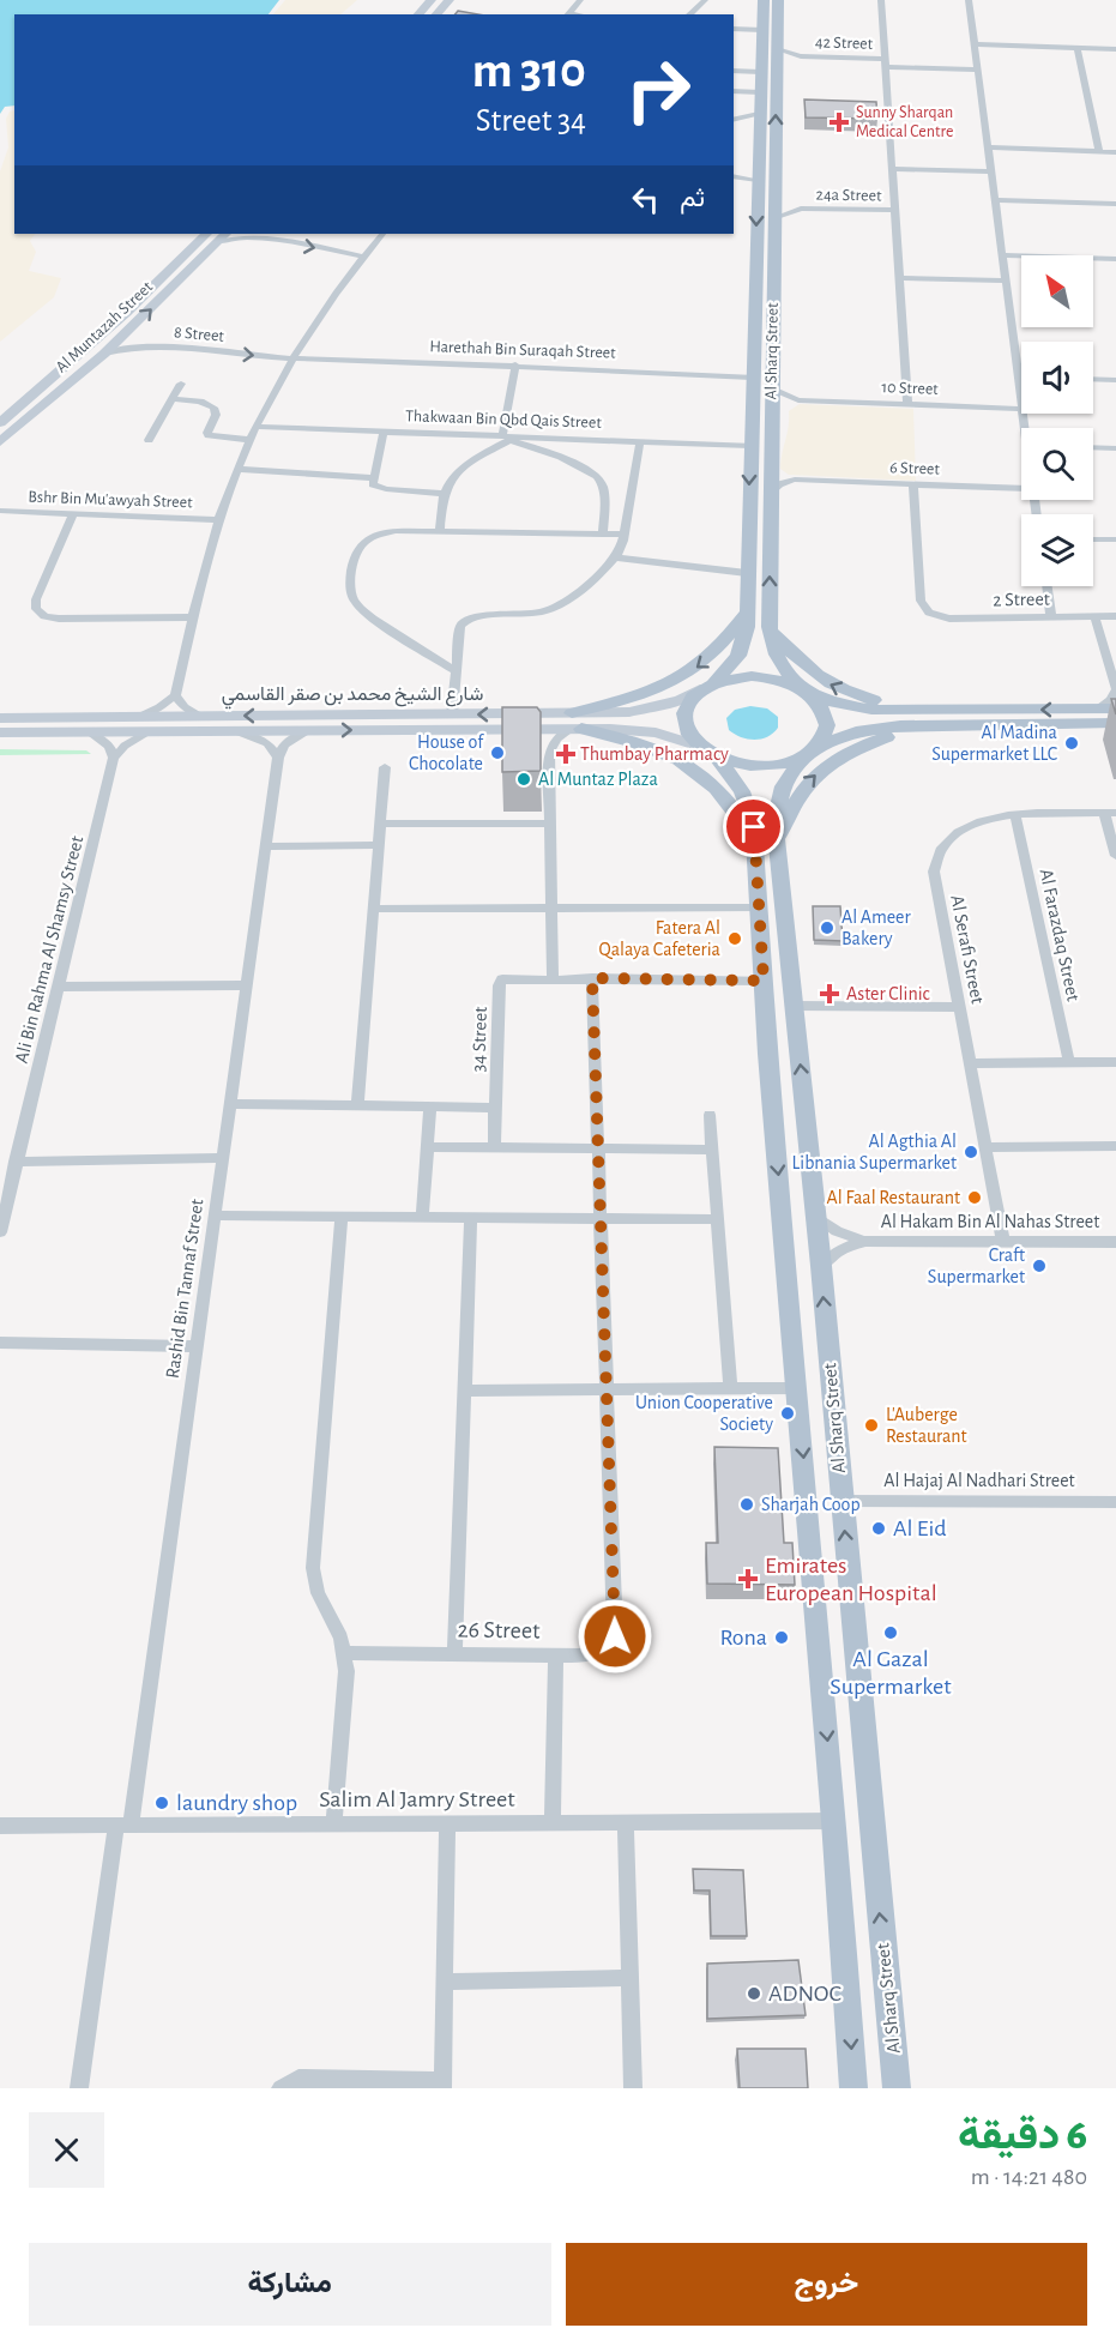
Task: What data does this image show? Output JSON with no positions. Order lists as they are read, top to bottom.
{
  "streets": {
    "main road": ["Al Muntazah Street", "Al Sharq Street", "شارع الشيخ محمد بن صقر القاسمي"],
    "street": [
      "42 Street",
      "24a Street",
      "8 Street",
      "Harethah Bin Suraqah Street",
      "10 Street",
      "Thakwaan Bin Qbd Qais Street",
      "6 Street",
      "Bshr Bin Mu'awyah Street",
      "2 Street",
      "Al Farazdaq Street",
      "Ali Bin Rahma Al Shamsy Street",
      "Al Serafi Street",
      "34 Street",
      "Al Hakam Bin Al Nahas Street",
      "Rashid Bin Tannaf Street",
      "Al Hajaj Al Nadhari Street",
      "26 Street",
      "Salim Al Jamry Street"
    ]
  },
  "crossings": [
    ["42 Street", "Al Sharq Street"],
    ["24a Street", "Al Sharq Street"],
    ["Al Muntazah Street", "8 Street"],
    ["8 Street", "Harethah Bin Suraqah Street"],
    ["Harethah Bin Suraqah Street", "Al Sharq Street"],
    ["Al Sharq Street", "10 Street"],
    ["Al Sharq Street", "Thakwaan Bin Qbd Qais Street"],
    ["Al Sharq Street", "6 Street"],
    ["Al Sharq Street", "شارع الشيخ محمد بن صقر القاسمي"],
    ["Al Sharq Street", "34 Street"],
    ["Al Sharq Street", "Al Hakam Bin Al Nahas Street"],
    ["Al Sharq Street", "Al Hajaj Al Nadhari Street"],
    ["Al Sharq Street", "Salim Al Jamry Street"],
    ["6 Street", "2 Street"],
    ["Al Farazdaq Street", "Al Serafi Street"],
    ["Al Serafi Street", "Al Hakam Bin Al Nahas Street"],
    ["34 Street", "26 Street"],
    ["Rashid Bin Tannaf Street", "Salim Al Jamry Street"]
  ],
  "one_way": ["8 Street"],
  "places": {
    "health": [
      "Sunny Sharqan Medical Centre",
      "Thumbay Pharmacy",
      "Aster Clinic",
      "Emirates European Hospital"
    ],
    "other": [
      "Al Madina Supermarket LLC",
      "House of Chocolate",
      "Al Muntaz Plaza",
      "Al Ameer Bakery",
      "Fatera Al Qalaya Cafeteria",
      "Al Agthia Al Libnania Supermarket",
      "Al Faal Restaurant",
      "Craft Supermarket",
      "Union Cooperative Society",
      "L'Auberge Restaurant",
      "Sharjah Coop",
      "Al Eid",
      "Al Gazal Supermarket",
      "Rona",
      "laundry shop",
      "ADNOC"
    ]
  },
  "north": "top left",
  "page": {
    "turn": ["310 m", "34 Street"],
    "then": "ثم",
    "heading": ["6 دقيقة", "480 m · 14:21"],
    "buttons": ["خروج", "مشاركة"]
  }
}
